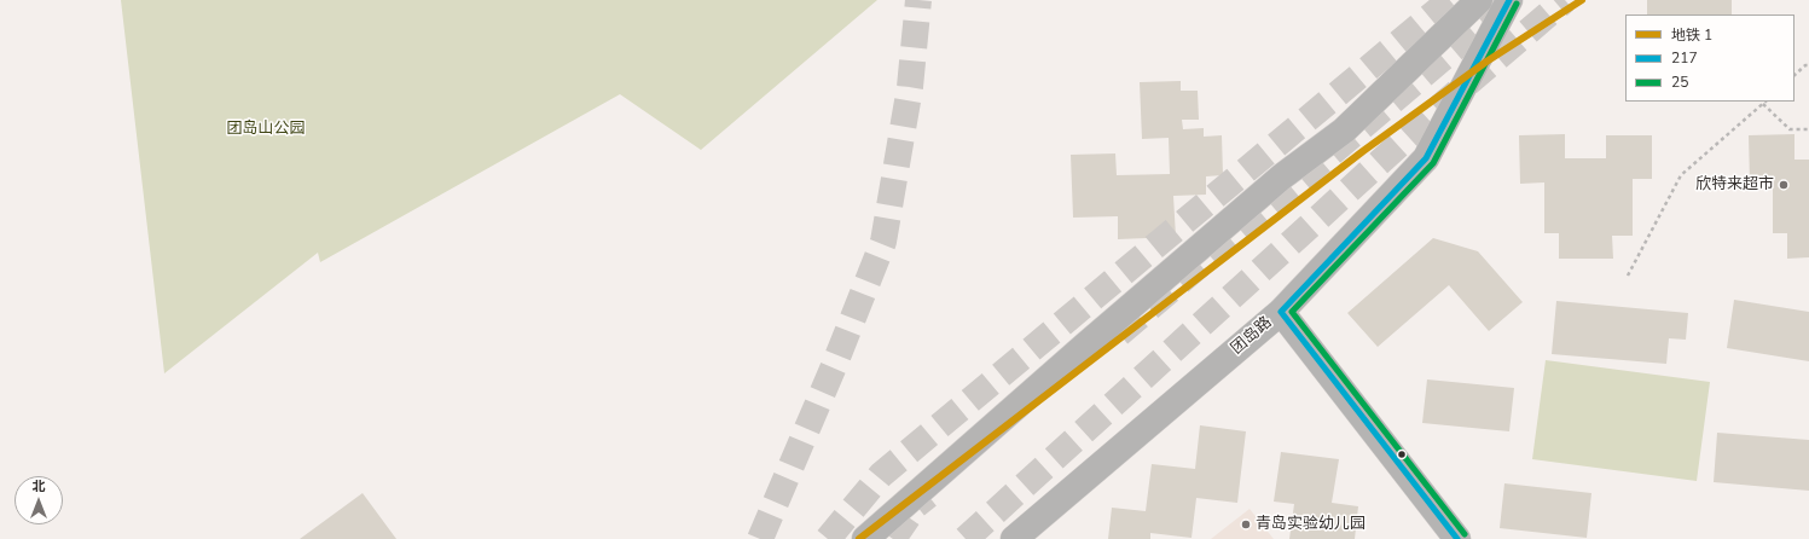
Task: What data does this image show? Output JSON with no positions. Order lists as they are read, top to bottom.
{
  "streets": {
    "street": ["团岛路"]
  },
  "parks": ["团岛山公园"],
  "places": ["欣特来超市", "青岛实验幼儿园"],
  "lines": ["metro line 1", "transit line 217", "transit line 25"],
  "legend": ["地铁 1", "217", "25"],
  "north": "top"
}
